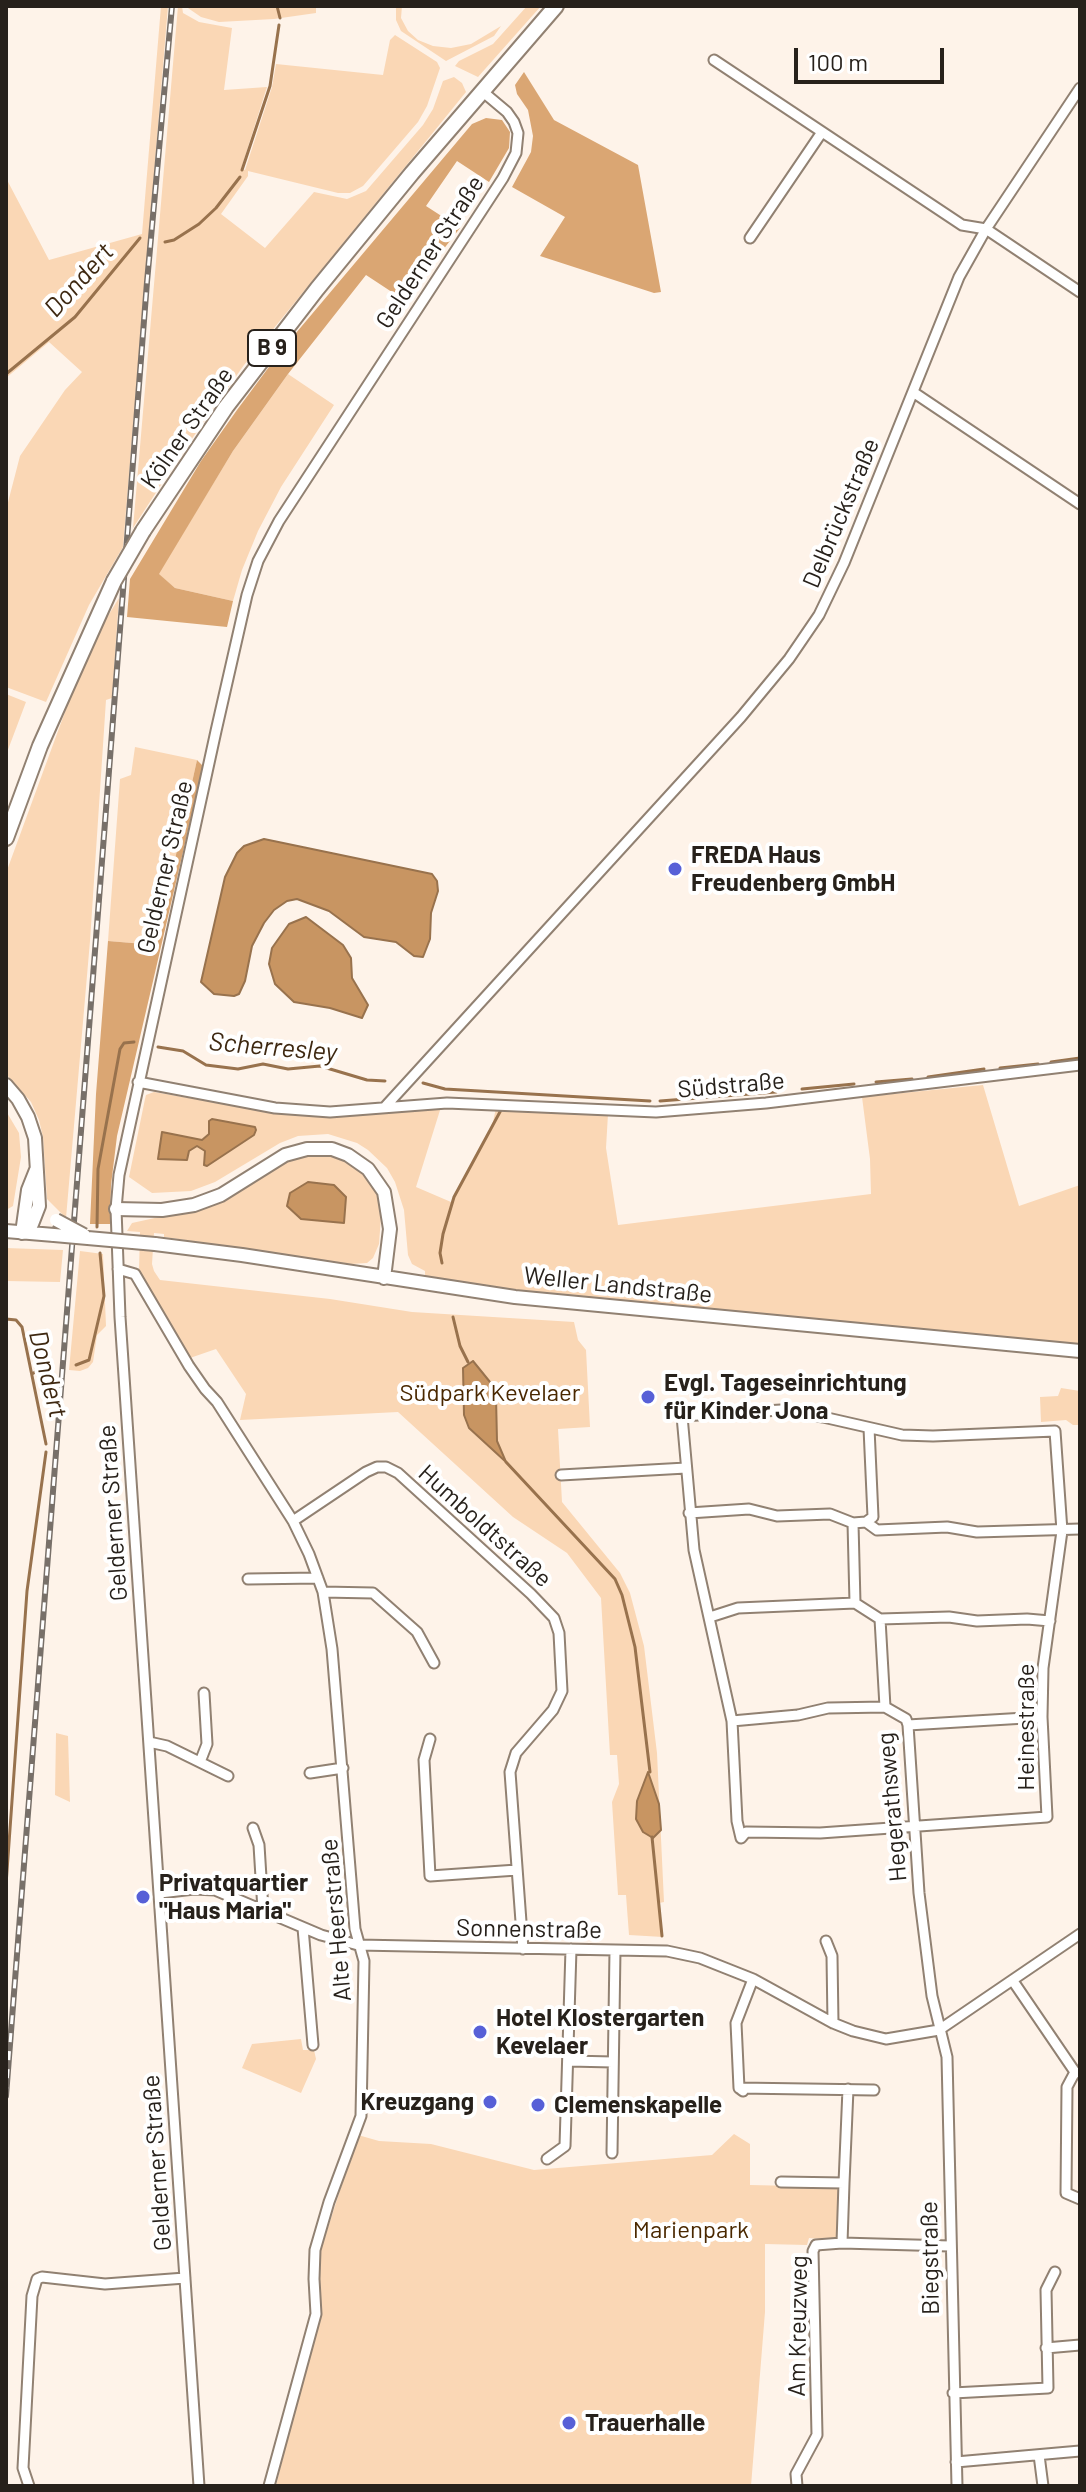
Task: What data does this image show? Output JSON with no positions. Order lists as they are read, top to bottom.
{
  "streets": {
    "main road": ["B 9", "Kölner Straße", "Weller Landstraße"],
    "street": [
      "Gelderner Straße",
      "Delbrückstraße",
      "Südstraße",
      "Humboldtstraße",
      "Heinestraße",
      "Hegerathsweg",
      "Alte Heerstraße",
      "Sonnenstraße",
      "Biegstraße",
      "Am Kreuzweg"
    ]
  },
  "crossings": [
    ["Gelderner Straße", "B 9"],
    ["Gelderner Straße", "Kölner Straße"],
    ["Gelderner Straße", "Südstraße"],
    ["Gelderner Straße", "Alte Heerstraße"],
    ["Gelderner Straße", "Sonnenstraße"],
    ["B 9", "Kölner Straße"],
    ["Delbrückstraße", "Südstraße"],
    ["Humboldtstraße", "Alte Heerstraße"],
    ["Humboldtstraße", "Sonnenstraße"],
    ["Heinestraße", "Hegerathsweg"],
    ["Hegerathsweg", "Sonnenstraße"],
    ["Hegerathsweg", "Biegstraße"],
    ["Alte Heerstraße", "Sonnenstraße"],
    ["Sonnenstraße", "Biegstraße"],
    ["Biegstraße", "Am Kreuzweg"]
  ],
  "water": ["Dondert", "Scherresley"],
  "parks": ["Südpark Kevelaer", "Marienpark"],
  "places": [
    "FREDA Haus Freudenberg GmbH",
    "Evgl. Tageseinrichtung für Kinder Jona",
    "Privatquartier \"Haus Maria\"",
    "Hotel Klostergarten Kevelaer",
    "Kreuzgang",
    "Clemenskapelle",
    "Trauerhalle"
  ],
  "scale_bar": "100 m"
}
